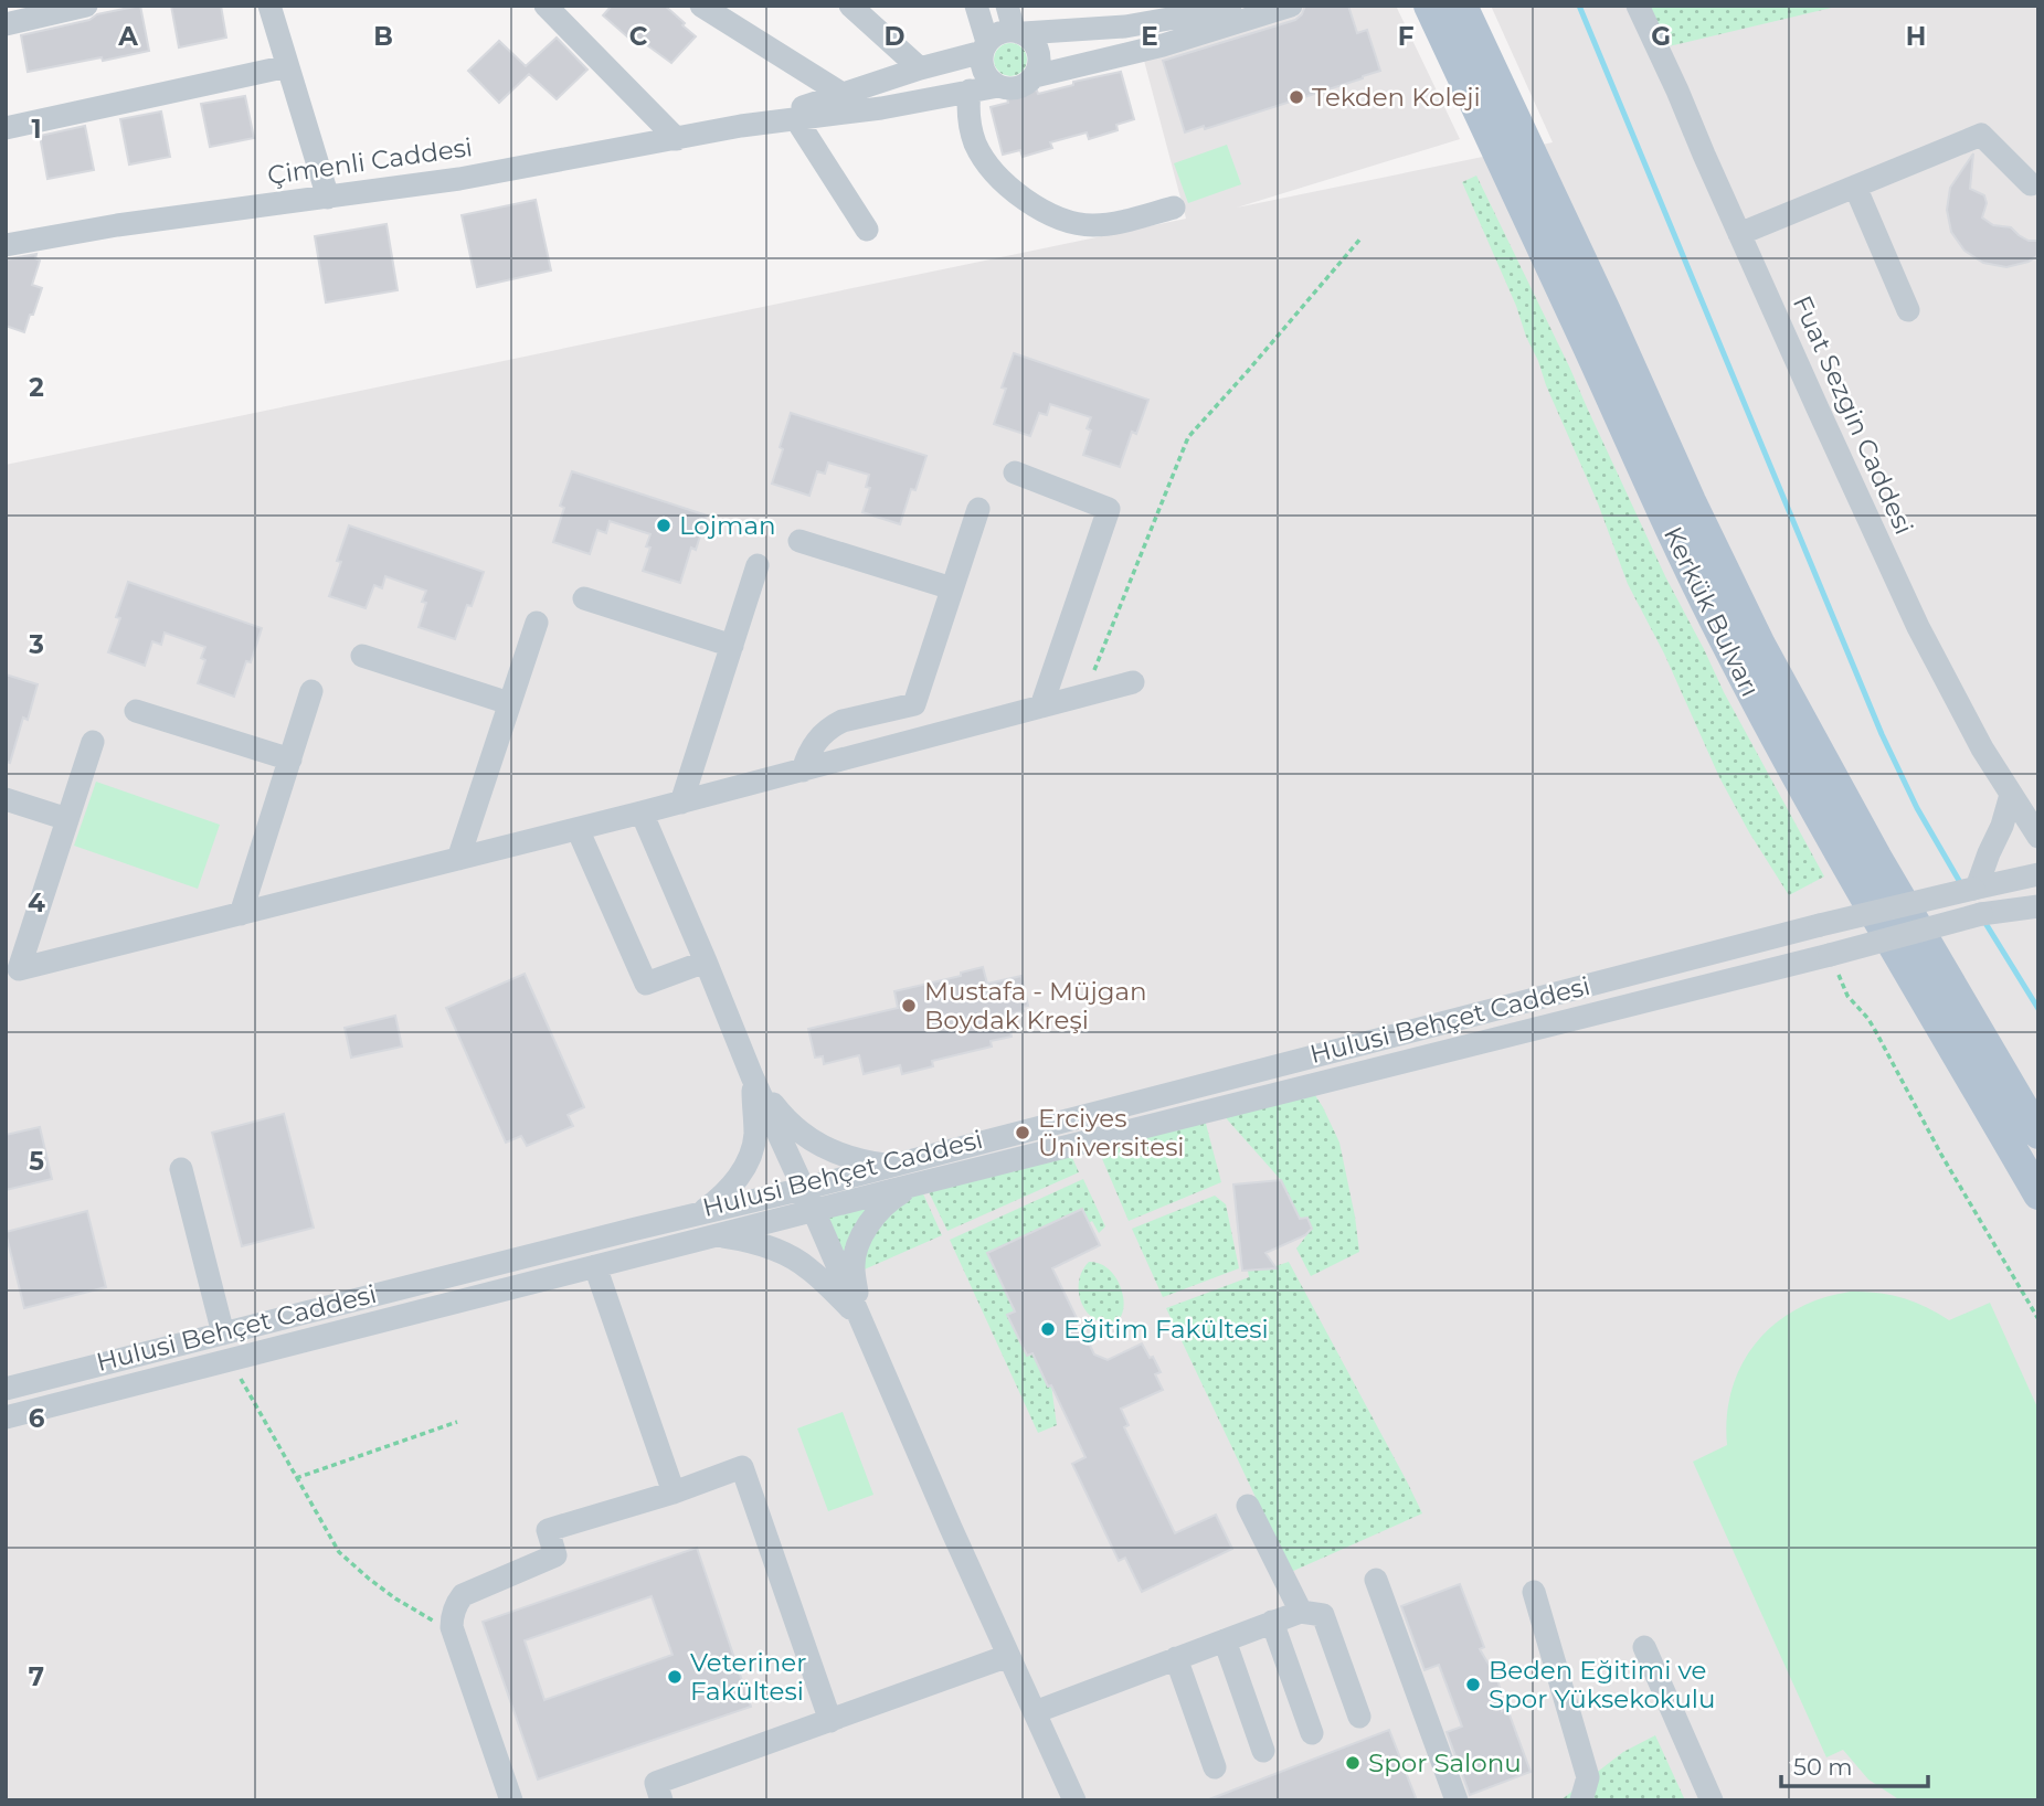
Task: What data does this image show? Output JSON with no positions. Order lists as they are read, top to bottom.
{
  "streets": {
    "main road": ["Kerkük Bulvarı"],
    "street": ["Çimenli Caddesi", "Fuat Sezgin Caddesi", "Hulusi Behçet Caddesi"]
  },
  "places": [
    "Tekden Koleji",
    "Lojman",
    "Mustafa - Müjgan Boydak Kreşi",
    "Erciyes Üniversitesi",
    "Eğitim Fakültesi",
    "Veteriner Fakültesi",
    "Beden Eğitimi ve Spor Yüksekokulu",
    "Spor Salonu"
  ],
  "scale_bar": "50 m",
  "grid": {
    "columns": [
      "A",
      "B",
      "C",
      "D",
      "E",
      "F",
      "G",
      "H"
    ],
    "rows": [
      "1",
      "2",
      "3",
      "4",
      "5",
      "6",
      "7"
    ]
  }
}
